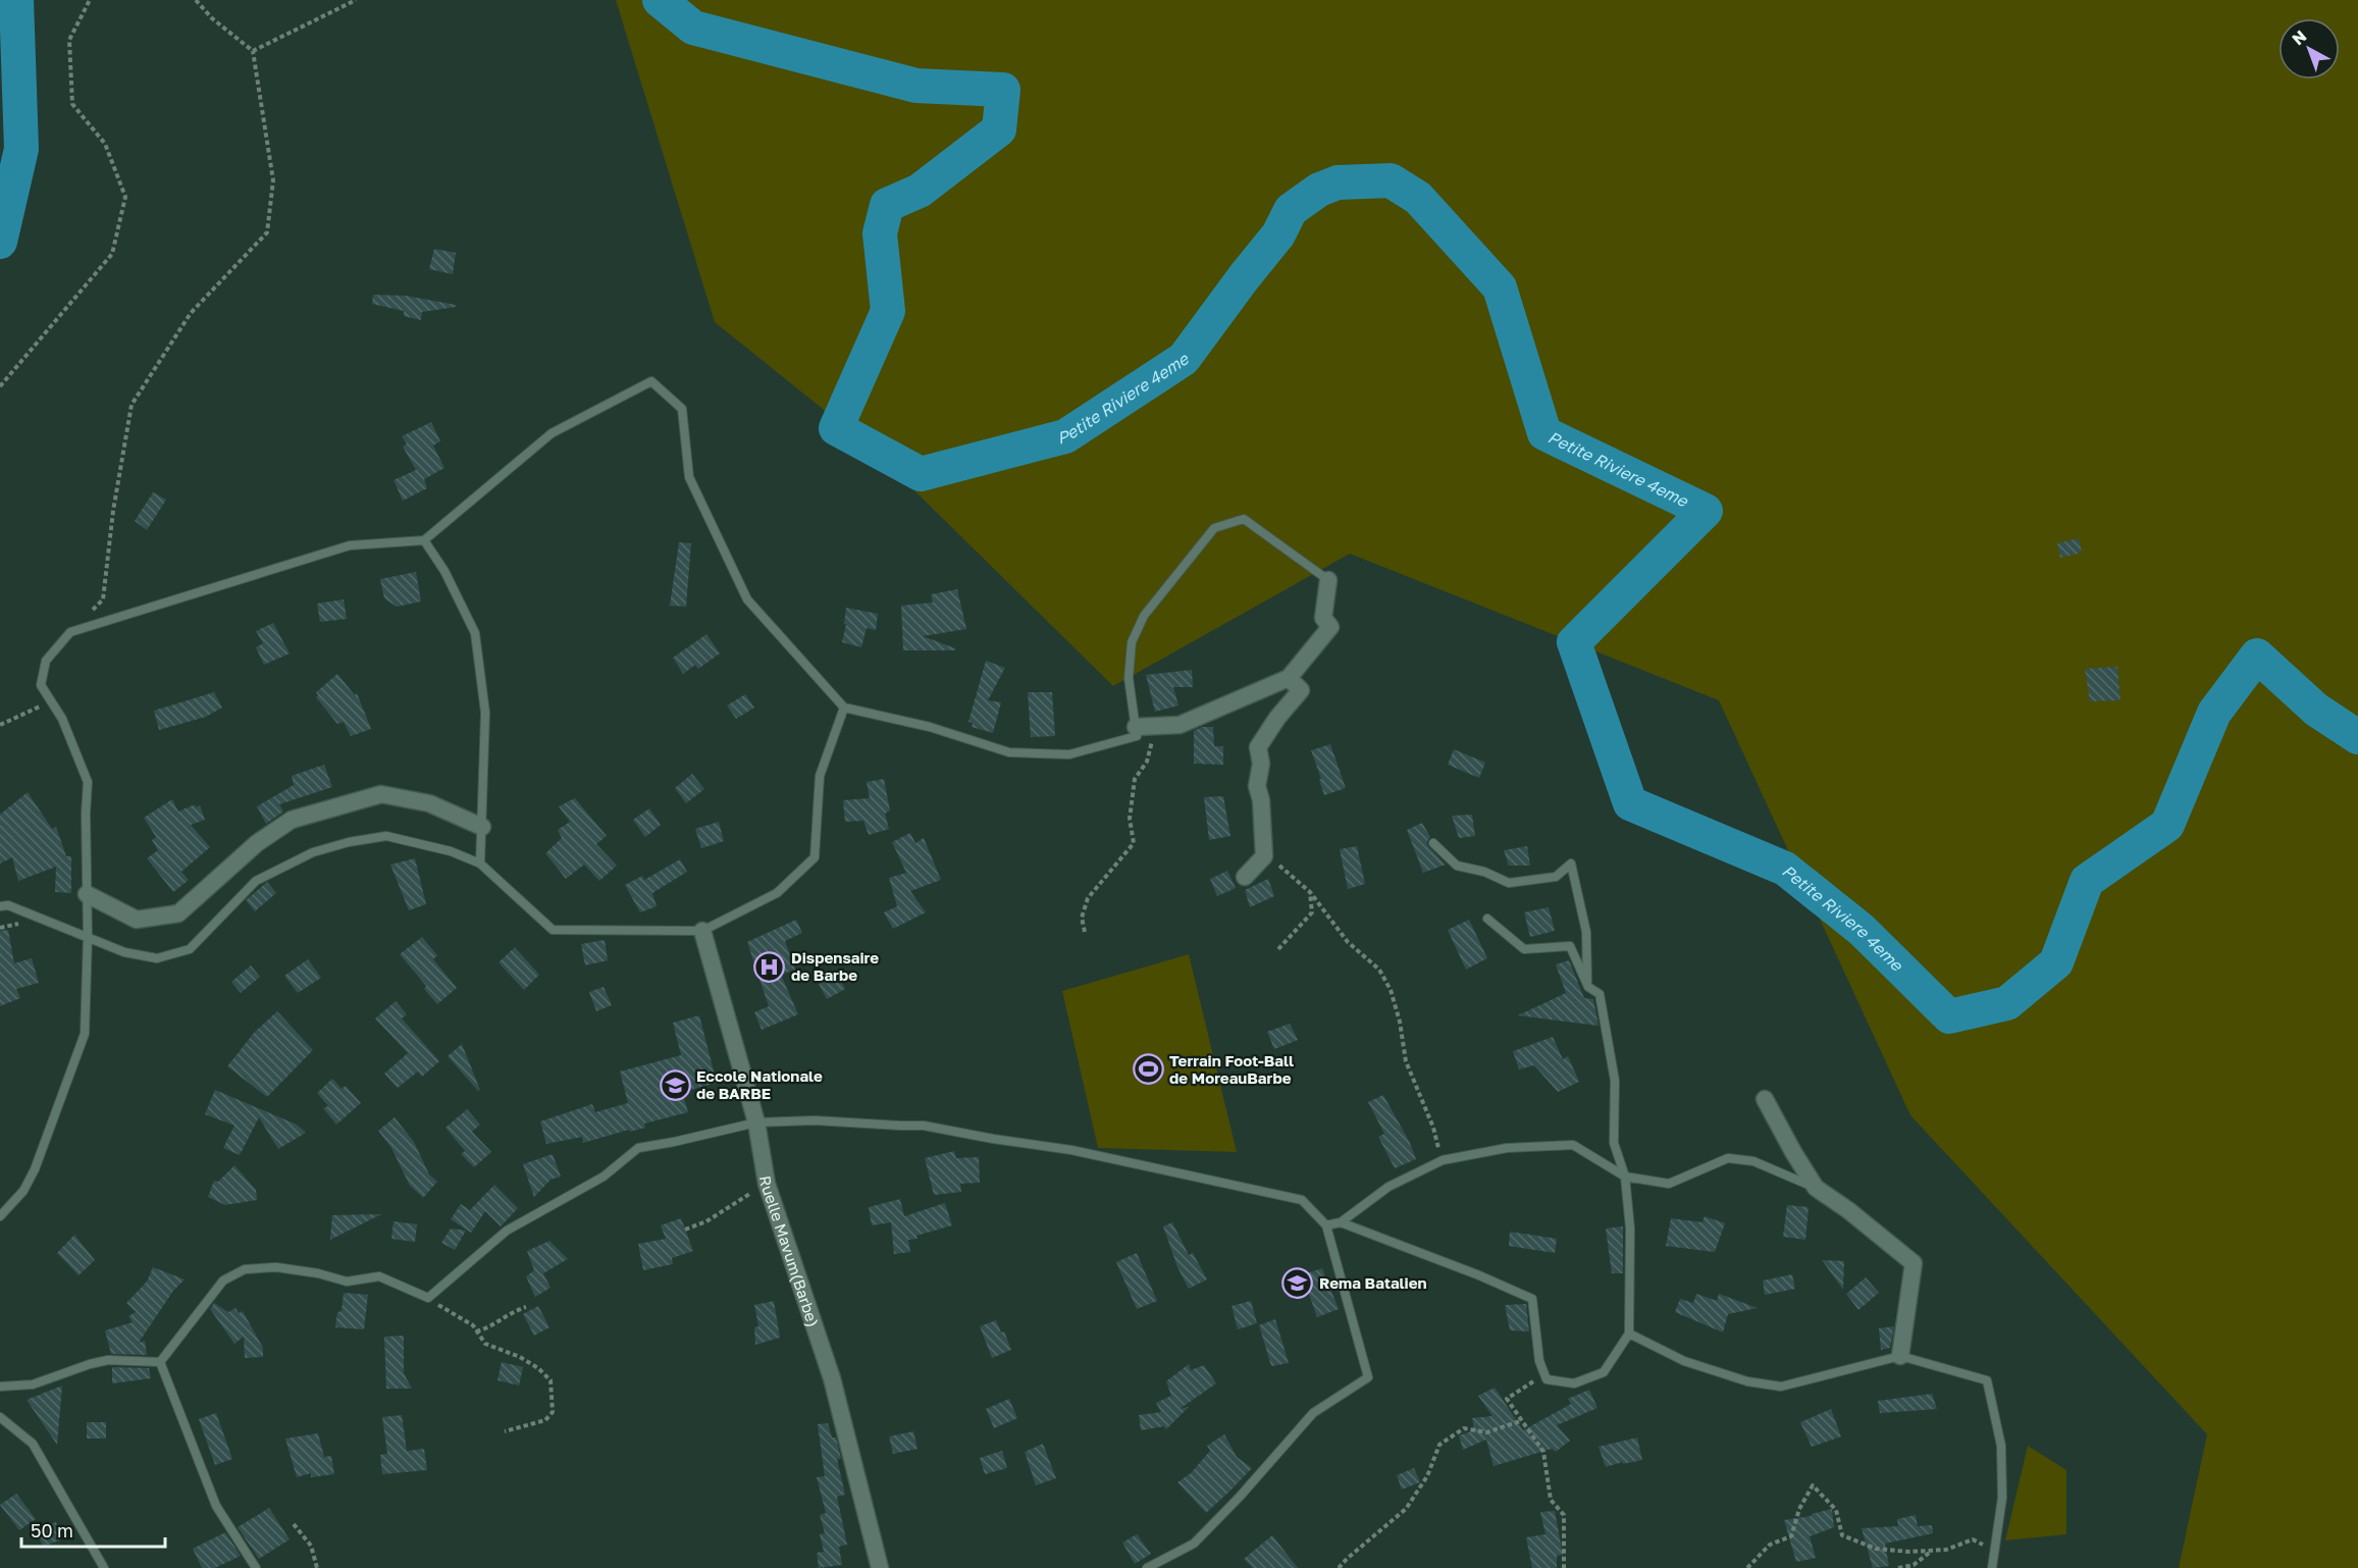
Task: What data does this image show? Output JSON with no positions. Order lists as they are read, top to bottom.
{
  "streets": {
    "street": ["Ruelle Mavum(Barbe)"]
  },
  "water": ["Petite Riviere 4eme"],
  "places": {
    "hospital": ["Dispensaire de Barbe"],
    "sports": ["Terrain Foot-Ball de MoreauBarbe"],
    "school or university": ["Eccole Nationale de BARBE", "Rema Batalien"]
  },
  "scale_bar": "50 m",
  "north": "top left"
}
